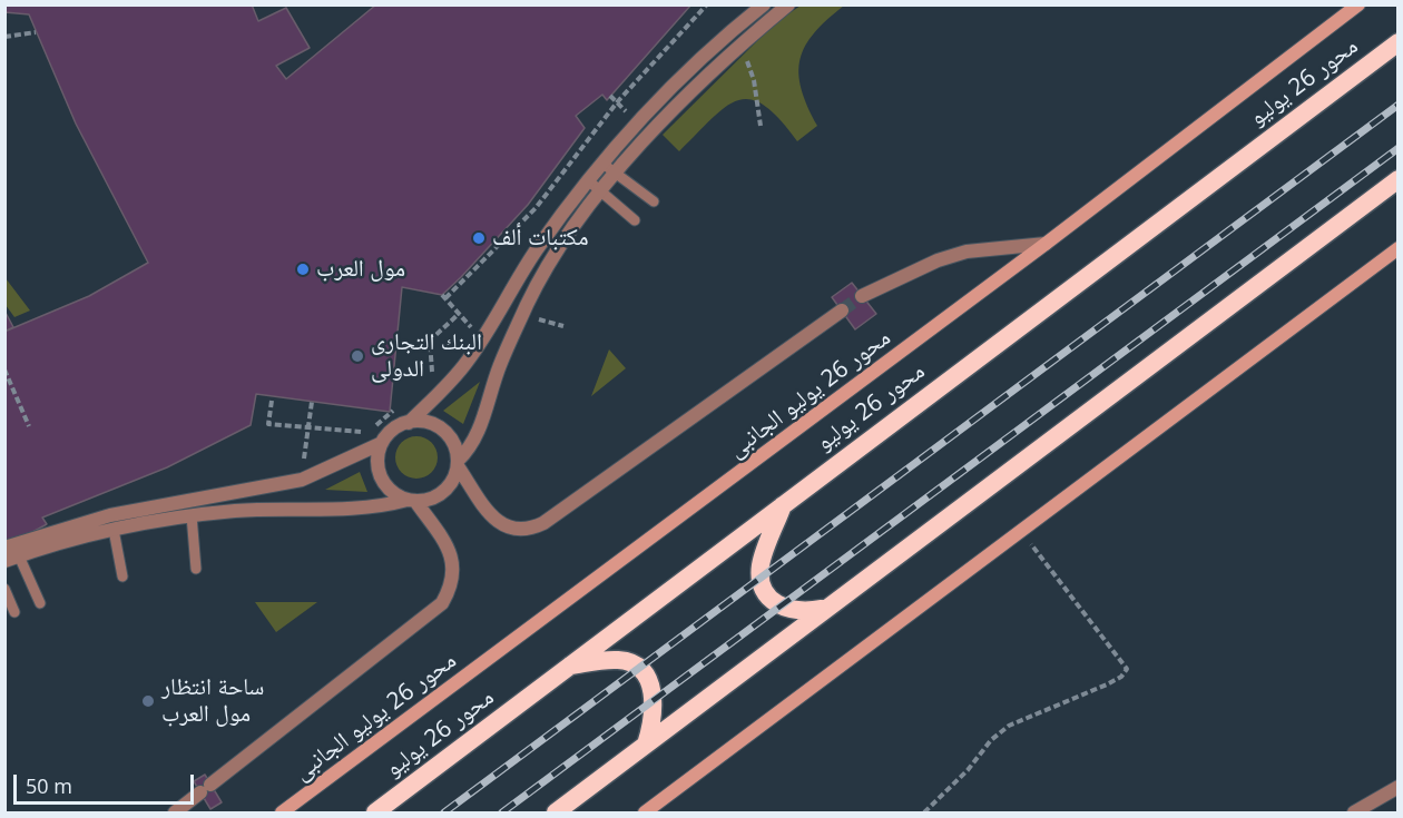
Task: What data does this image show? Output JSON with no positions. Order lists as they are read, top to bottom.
{
  "streets": {
    "highway": ["محور 26 يوليو"],
    "main road": ["محور 26 يوليو الجانبى"]
  },
  "places": [
    "مكتبات ألف",
    "مول العرب",
    "البنك التجارى الدولى",
    "ساحة انتظار مول العرب"
  ],
  "scale_bar": "50 m"
}
